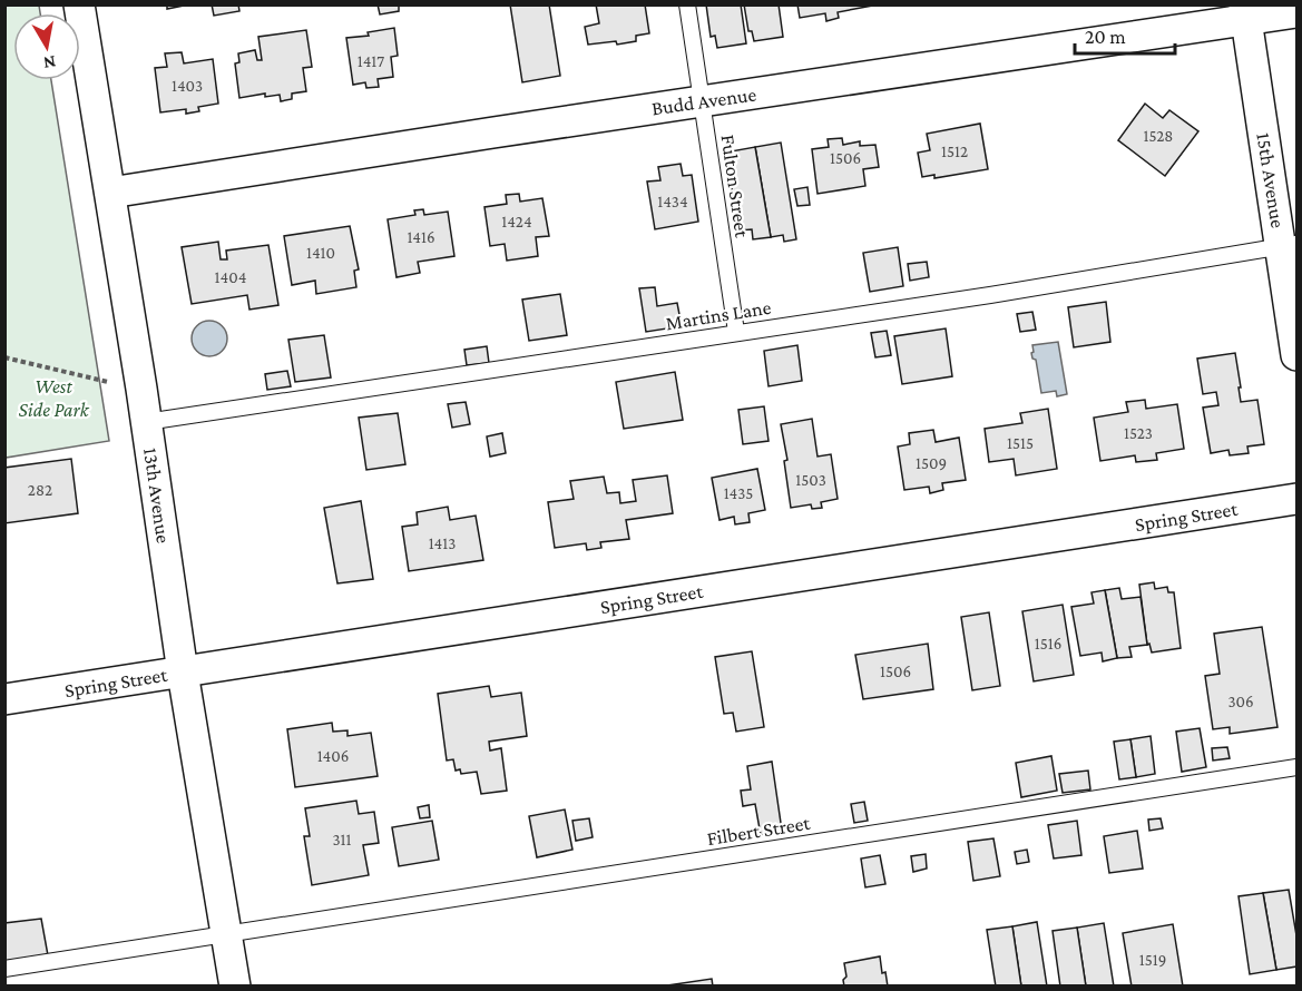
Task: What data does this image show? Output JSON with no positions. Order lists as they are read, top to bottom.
{
  "streets": {
    "street": [
      "Budd Avenue",
      "15th Avenue",
      "13th Avenue",
      "Spring Street"
    ],
    "lane": ["Fulton Street", "Martins Lane", "Filbert Street"]
  },
  "crossings": [
    ["Budd Avenue", "15th Avenue"],
    ["Budd Avenue", "Fulton Street"],
    ["Budd Avenue", "13th Avenue"],
    ["15th Avenue", "Martins Lane"],
    ["Fulton Street", "Martins Lane"],
    ["Martins Lane", "13th Avenue"],
    ["13th Avenue", "Spring Street"],
    ["13th Avenue", "Filbert Street"]
  ],
  "parks": ["West Side Park"],
  "house_numbers": [
    "1417",
    "1403",
    "1528",
    "1512",
    "1506",
    "1434",
    "1424",
    "1416",
    "1410",
    "1404",
    "1523",
    "1515",
    "1509",
    "1503",
    "282",
    "1435",
    "1413",
    "1516",
    "1506",
    "306",
    "1406",
    "311",
    "1519"
  ],
  "scale_bar": "20 m",
  "north": "bottom"
}
